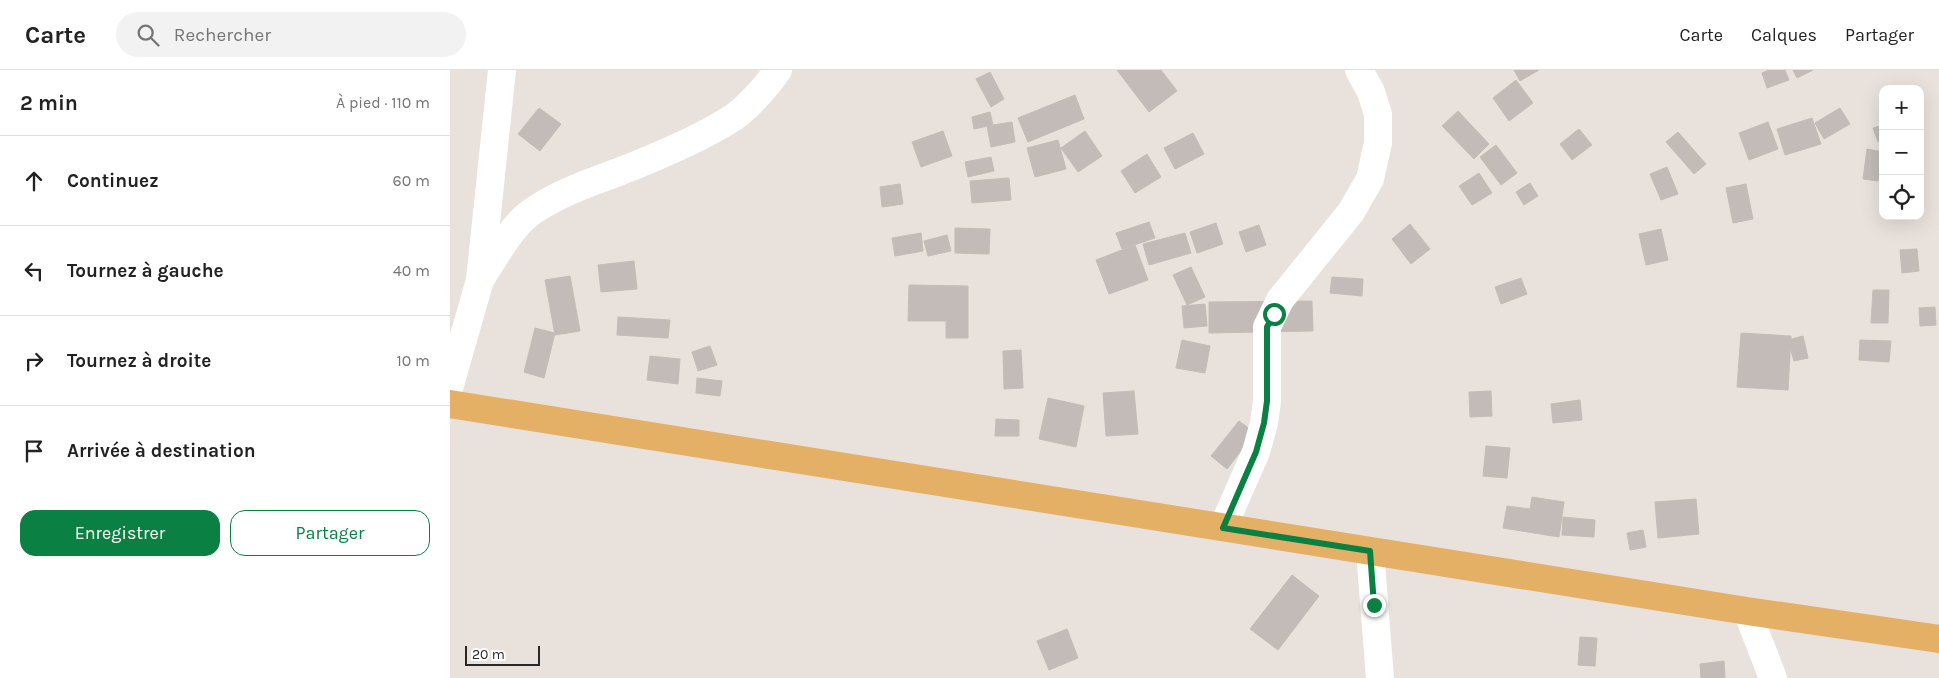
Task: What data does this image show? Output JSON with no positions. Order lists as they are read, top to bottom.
{
  "scale_bar": "20 m",
  "page": {
    "header": "Carte",
    "search": "Rechercher",
    "nav": ["Carte", "Calques", "Partager"],
    "heading": ["2 min", "À pied · 110 m"],
    "map_buttons": ["+", "−"],
    "list": [
      ["Continuez", "60 m"],
      ["Tournez à gauche", "40 m"],
      ["Tournez à droite", "10 m"],
      "Arrivée à destination"
    ],
    "buttons": ["Enregistrer", "Partager"],
    "scale": "20 m"
  }
}
